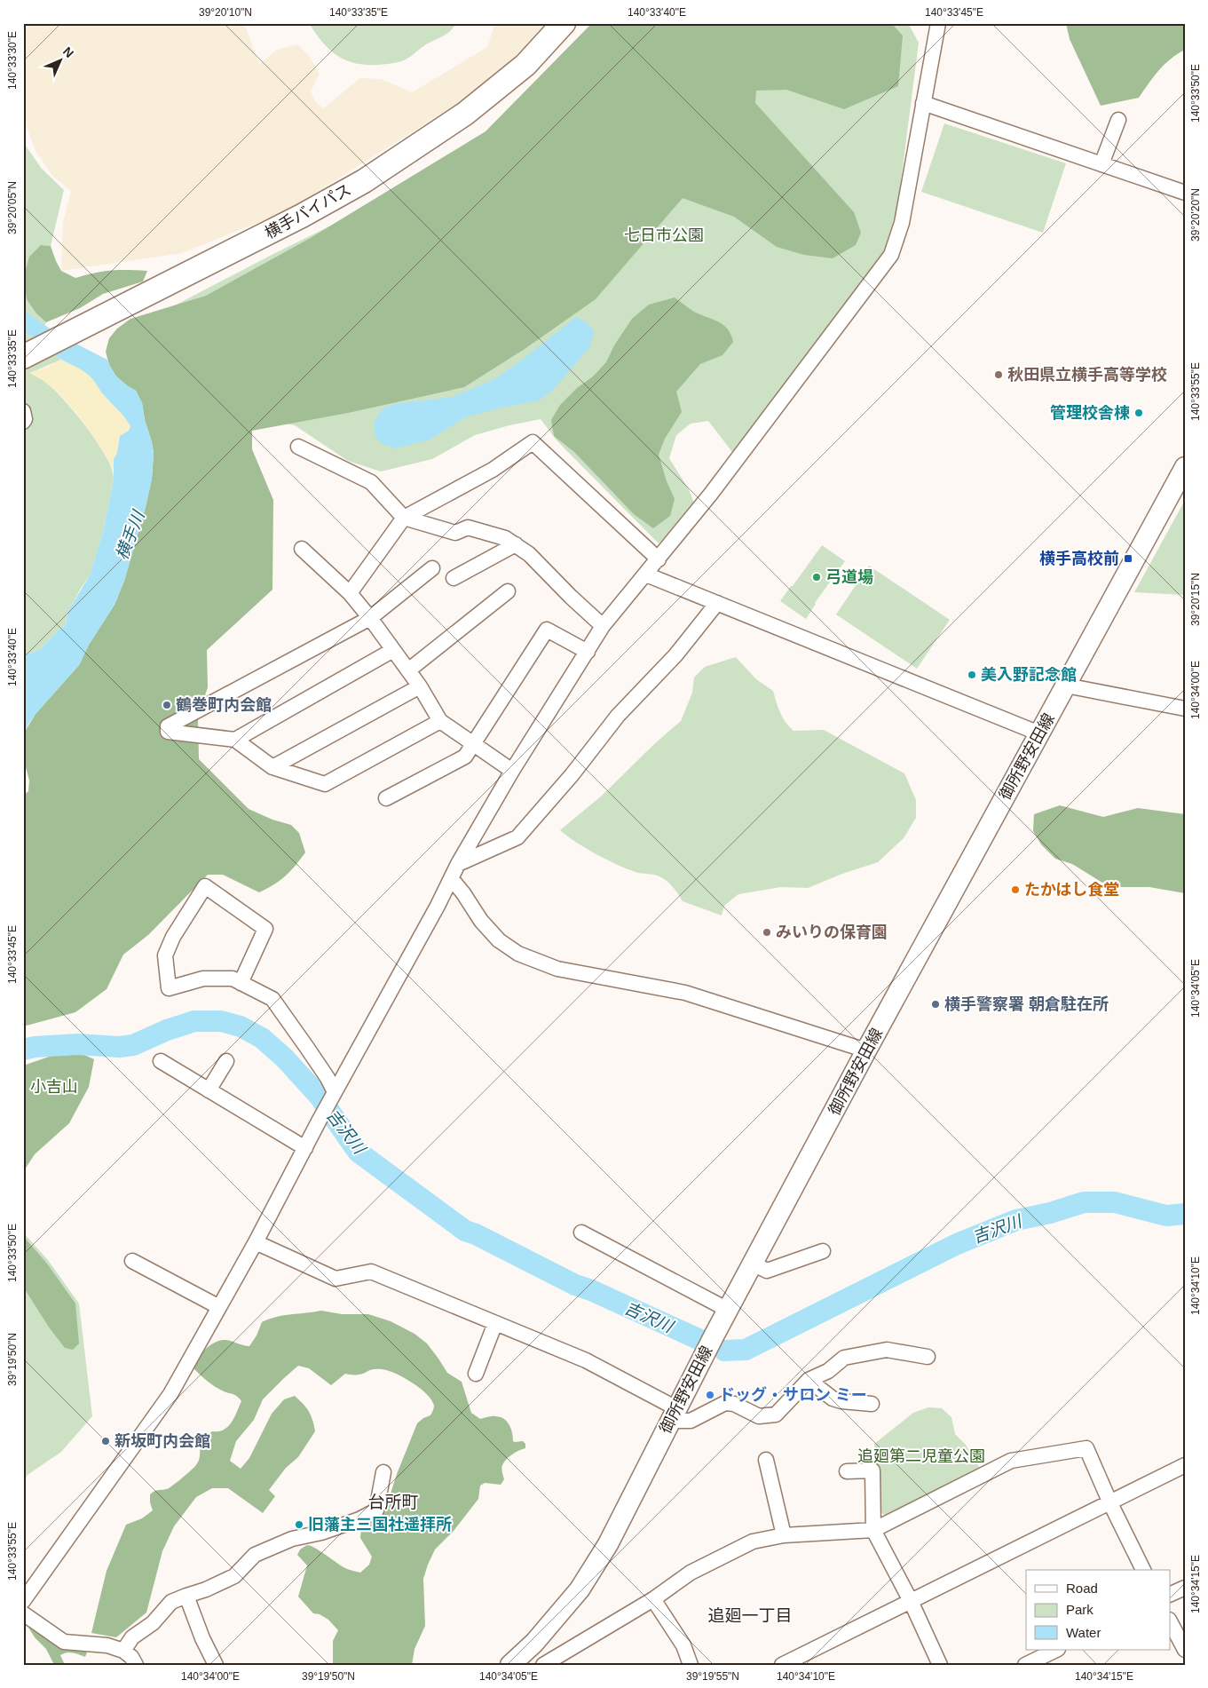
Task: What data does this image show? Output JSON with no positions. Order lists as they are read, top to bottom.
{
  "streets": {
    "highway": ["横手バイパス"],
    "main road": ["御所野安田線"]
  },
  "districts": ["台所町", "追廻一丁目"],
  "water": ["横手川", "吉沢川"],
  "parks": ["七日市公園", "小吉山", "追廻第二児童公園"],
  "places": {
    "other": [
      "秋田県立横手高等学校",
      "管理校舎棟",
      "弓道場",
      "美入野記念館",
      "鶴巻町内会館",
      "たかはし食堂",
      "みいりの保育園",
      "横手警察署 朝倉駐在所",
      "ドッグ・サロン ミー",
      "新坂町内会館",
      "旧藩主三国社遥拝所"
    ],
    "transit": ["横手高校前"]
  },
  "legend": ["Road", "Park", "Water"],
  "north": "top right",
  "coordinates": [
    "39°20'10\"N",
    "140°33'35\"E",
    "140°33'40\"E",
    "140°33'45\"E",
    "140°33'30\"E",
    "140°33'50\"E",
    "39°20'05\"N",
    "39°20'20\"N",
    "140°33'55\"E",
    "39°20'15\"N",
    "140°34'00\"E",
    "140°34'05\"E",
    "140°34'10\"E",
    "39°19'50\"N",
    "140°34'15\"E",
    "39°19'55\"N"
  ]
}
